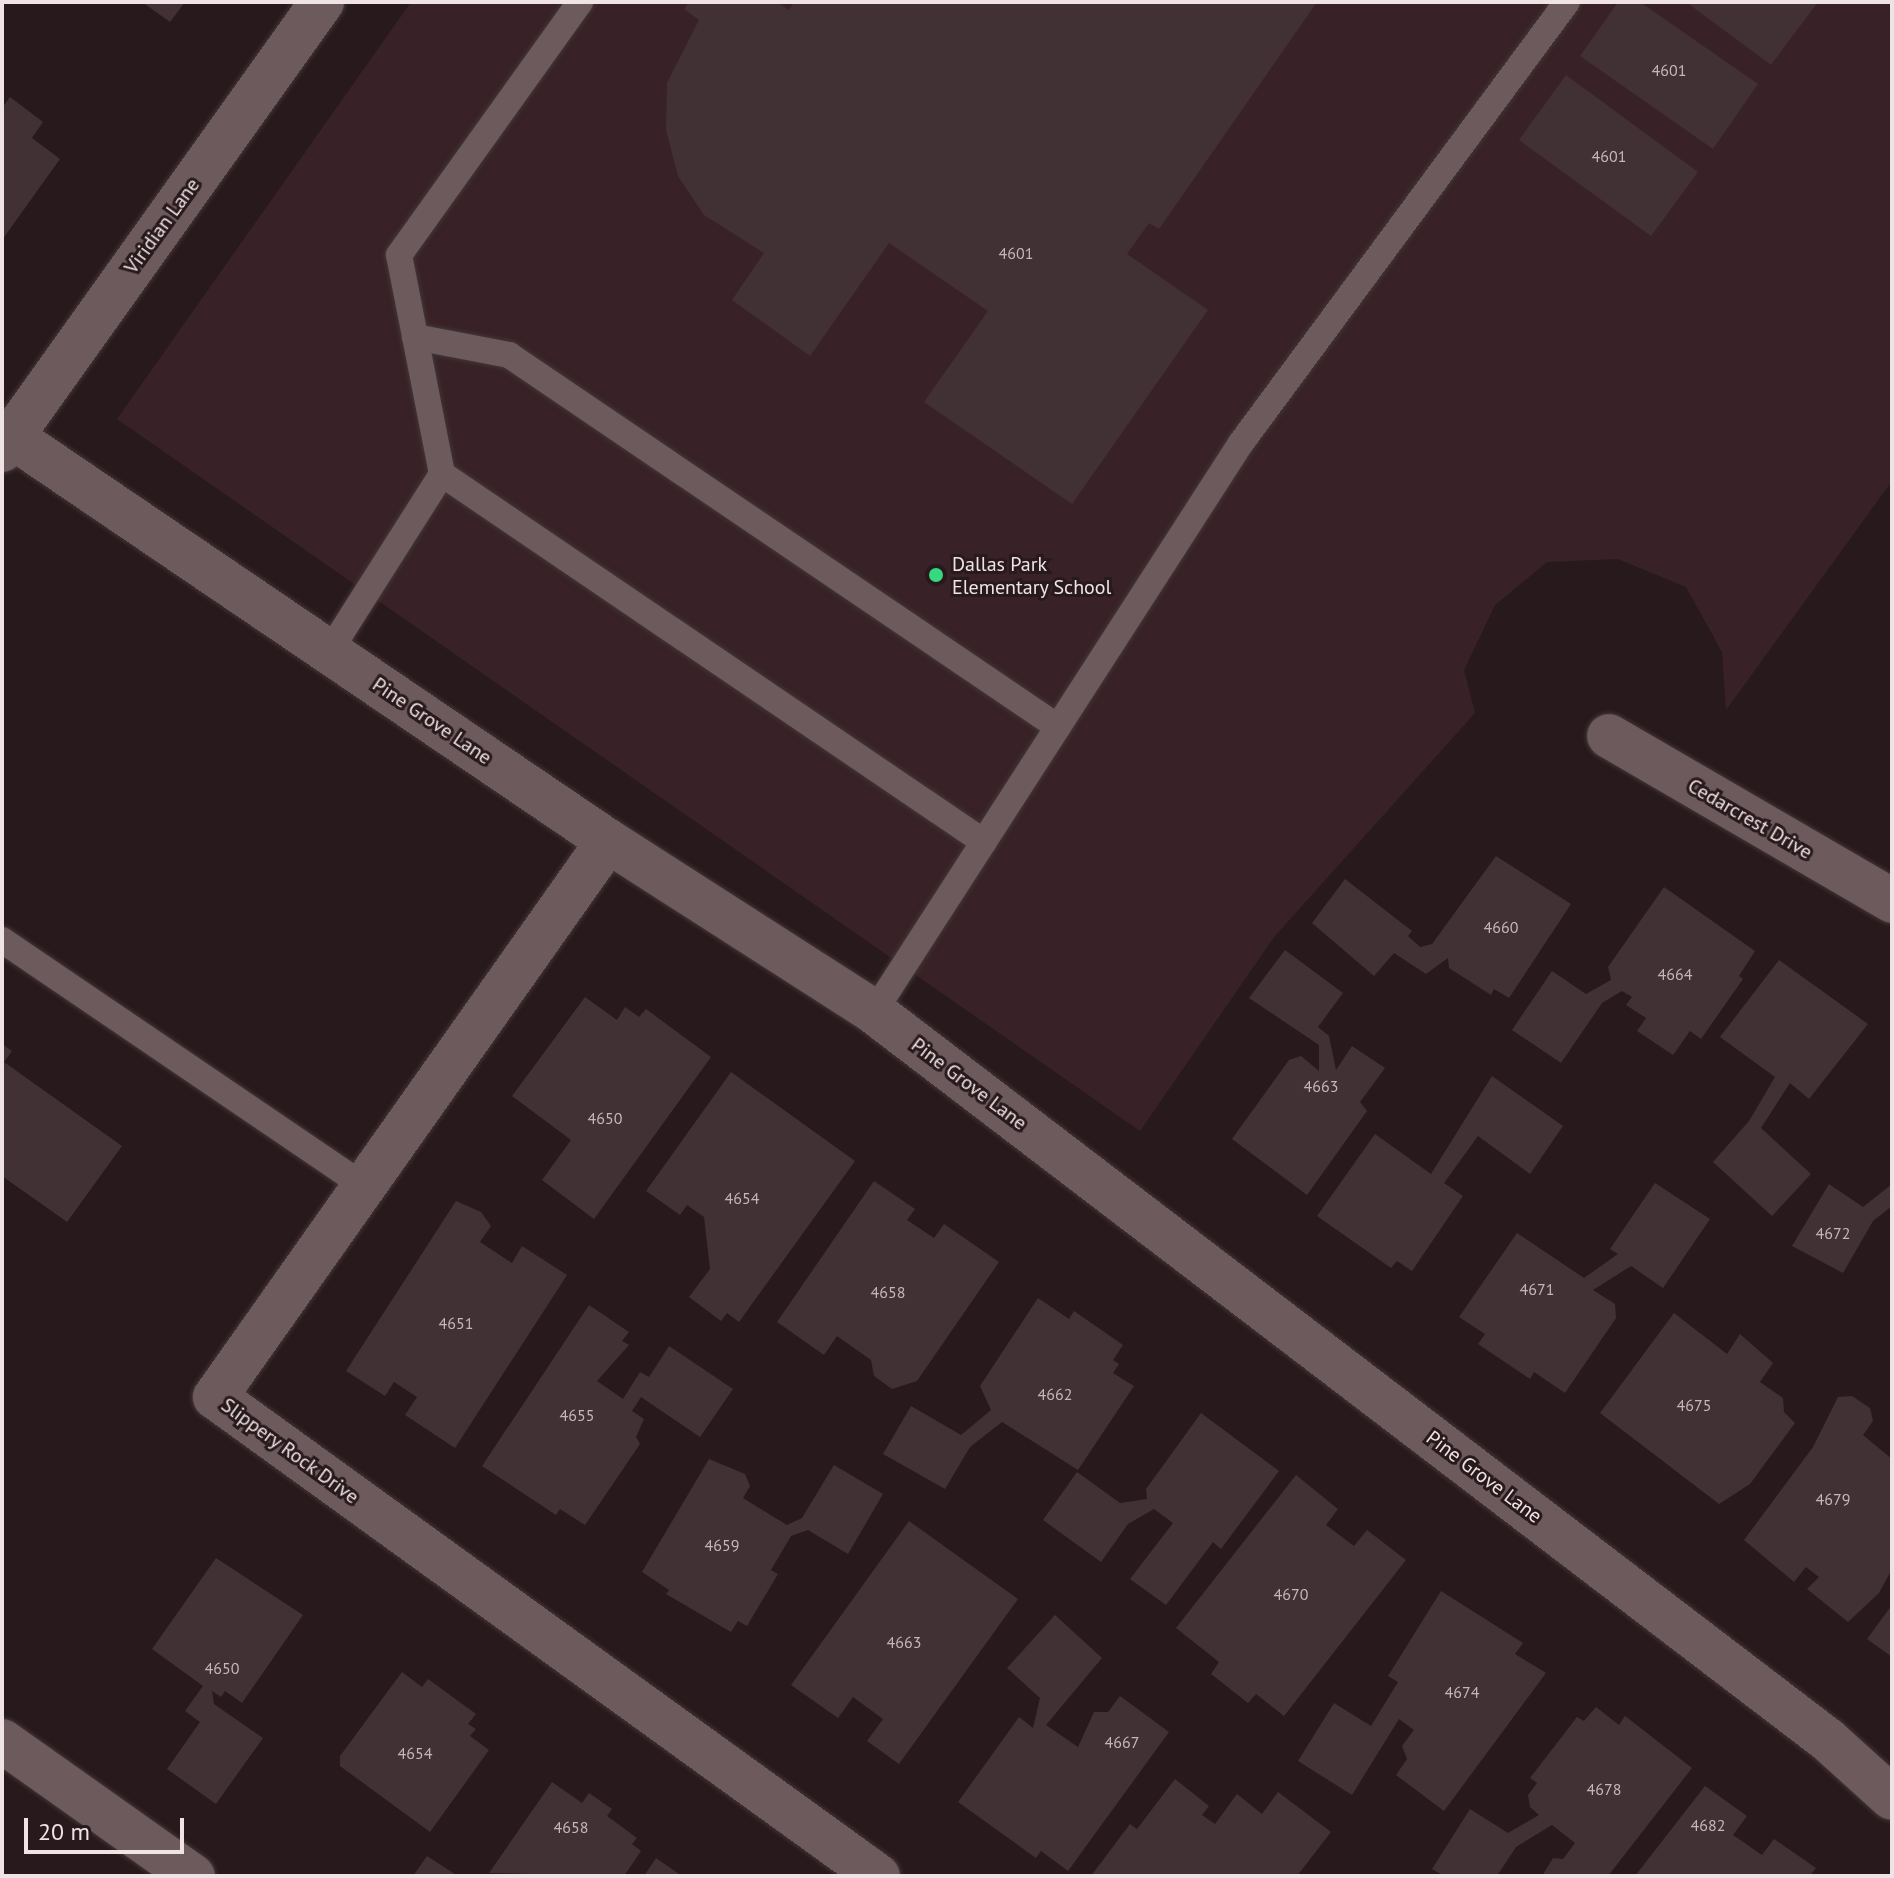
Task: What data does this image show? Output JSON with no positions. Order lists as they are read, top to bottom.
{
  "streets": {
    "street": [
      "Viridian Lane",
      "Pine Grove Lane",
      "Cedarcrest Drive",
      "Slippery Rock Drive"
    ]
  },
  "crossings": [
    ["Viridian Lane", "Pine Grove Lane"],
    ["Pine Grove Lane", "Slippery Rock Drive"]
  ],
  "places": ["Dallas Park Elementary School"],
  "house_numbers": [
    "4601",
    "4601",
    "4601",
    "4660",
    "4664",
    "4663",
    "4650",
    "4654",
    "4672",
    "4671",
    "4658",
    "4651",
    "4662",
    "4675",
    "4655",
    "4679",
    "4659",
    "4670",
    "4663",
    "4650",
    "4674",
    "4667",
    "4654",
    "4678",
    "4682",
    "4658"
  ],
  "scale_bar": "20 m"
}
